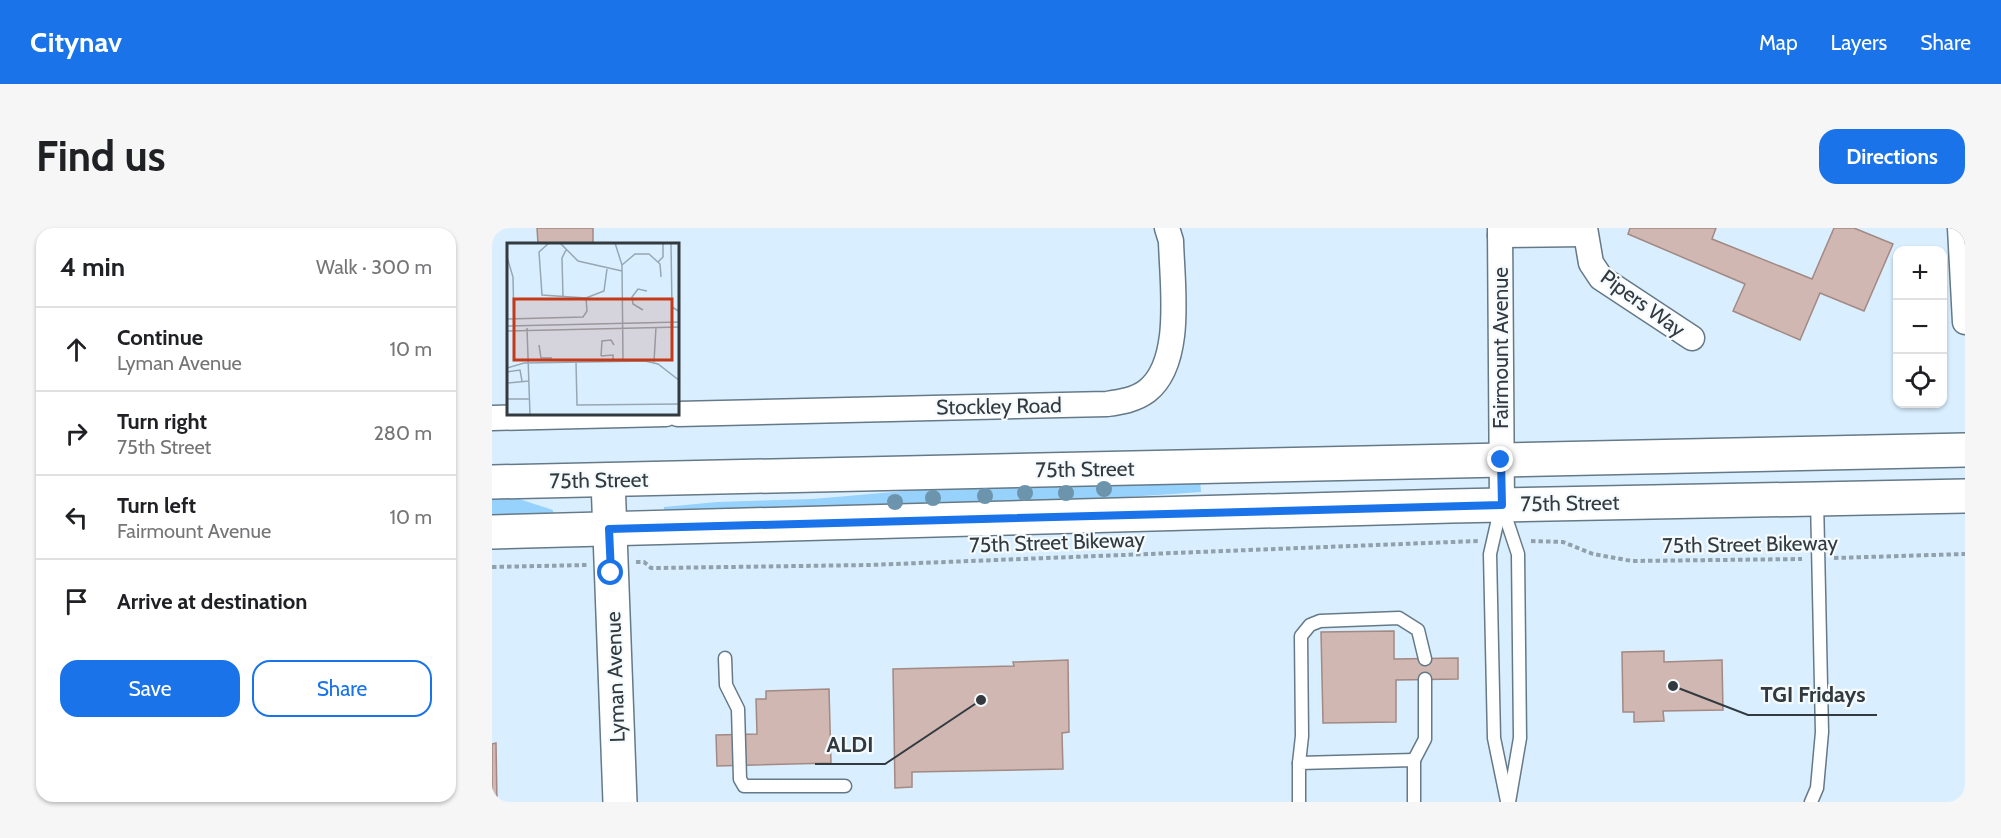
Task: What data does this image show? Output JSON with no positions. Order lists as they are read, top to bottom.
{
  "streets": {
    "main road": ["75th Street", "Lyman Avenue"],
    "street": ["Pipers Way", "Fairmount Avenue", "Stockley Road"],
    "path": ["75th Street Bikeway"]
  },
  "crossings": [
    ["Pipers Way", "Fairmount Avenue"],
    ["Fairmount Avenue", "75th Street"],
    ["75th Street", "Lyman Avenue"]
  ],
  "places": ["TGI Fridays", "ALDI"],
  "page": {
    "header": "Citynav",
    "nav": ["Map", "Layers", "Share"],
    "buttons": [
      "Directions",
      ["Save", "Share"]
    ],
    "title": "Find us",
    "heading": ["4 min", "Walk · 300 m"],
    "map_buttons": ["+", "−"],
    "list": [
      ["Continue", "Lyman Avenue", "10 m"],
      ["Turn right", "75th Street", "280 m"],
      ["Turn left", "Fairmount Avenue", "10 m"],
      "Arrive at destination"
    ]
  }
}
